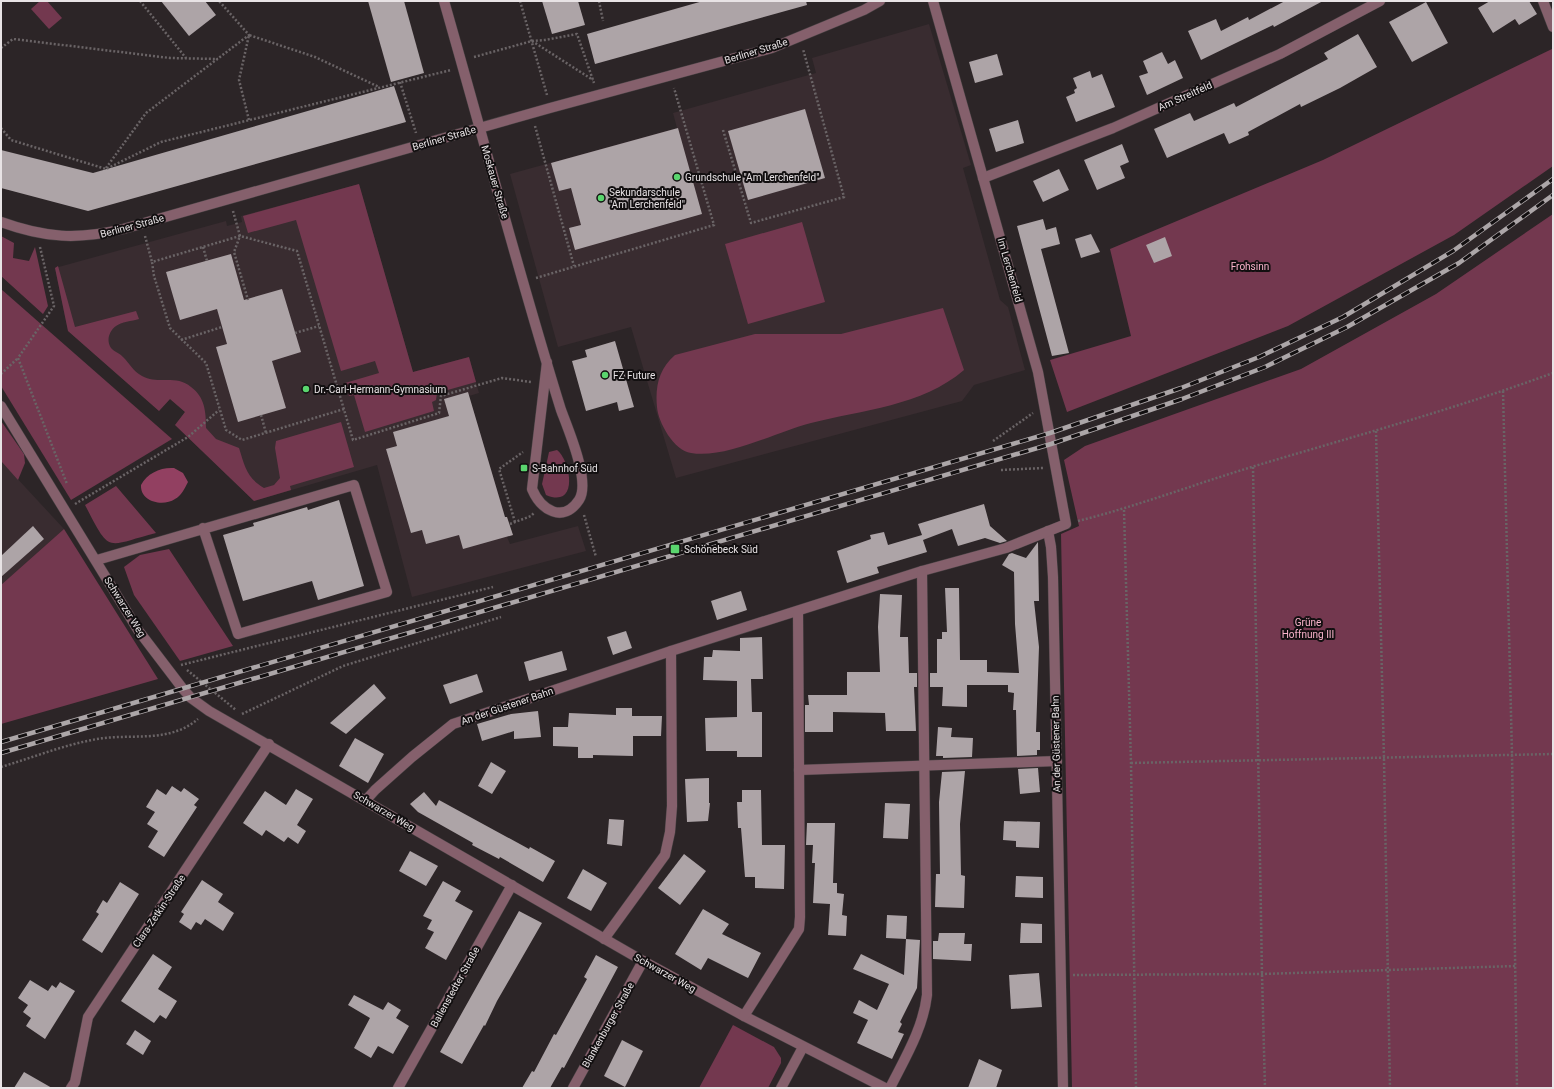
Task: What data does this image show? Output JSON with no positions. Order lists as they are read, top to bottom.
{
  "streets": {
    "street": [
      "Berliner Straße",
      "Am Streitfeld",
      "Moskauer Straße",
      "Im Lerchenfeld",
      "Schwarzer Weg",
      "An der Güstener Bahn",
      "Clara-Zetkin-Straße",
      "Ballenstedter Straße",
      "Blankenburger Straße"
    ]
  },
  "crossings": [
    ["Berliner Straße", "Moskauer Straße"],
    ["Am Streitfeld", "Im Lerchenfeld"],
    ["Schwarzer Weg", "An der Güstener Bahn"],
    ["Schwarzer Weg", "Clara-Zetkin-Straße"],
    ["Schwarzer Weg", "Ballenstedter Straße"],
    ["Schwarzer Weg", "Blankenburger Straße"]
  ],
  "parks": ["Frohsinn", "Grüne Hoffnung III"],
  "places": {
    "other": [
      "Grundschule \"Am Lerchenfeld\"",
      "Sekundarschule \"Am Lerchenfeld\"",
      "FZ Future",
      "Dr.-Carl-Hermann-Gymnasium"
    ],
    "transit": ["S-Bahnhof Süd", "Schönebeck Süd"]
  }
}
